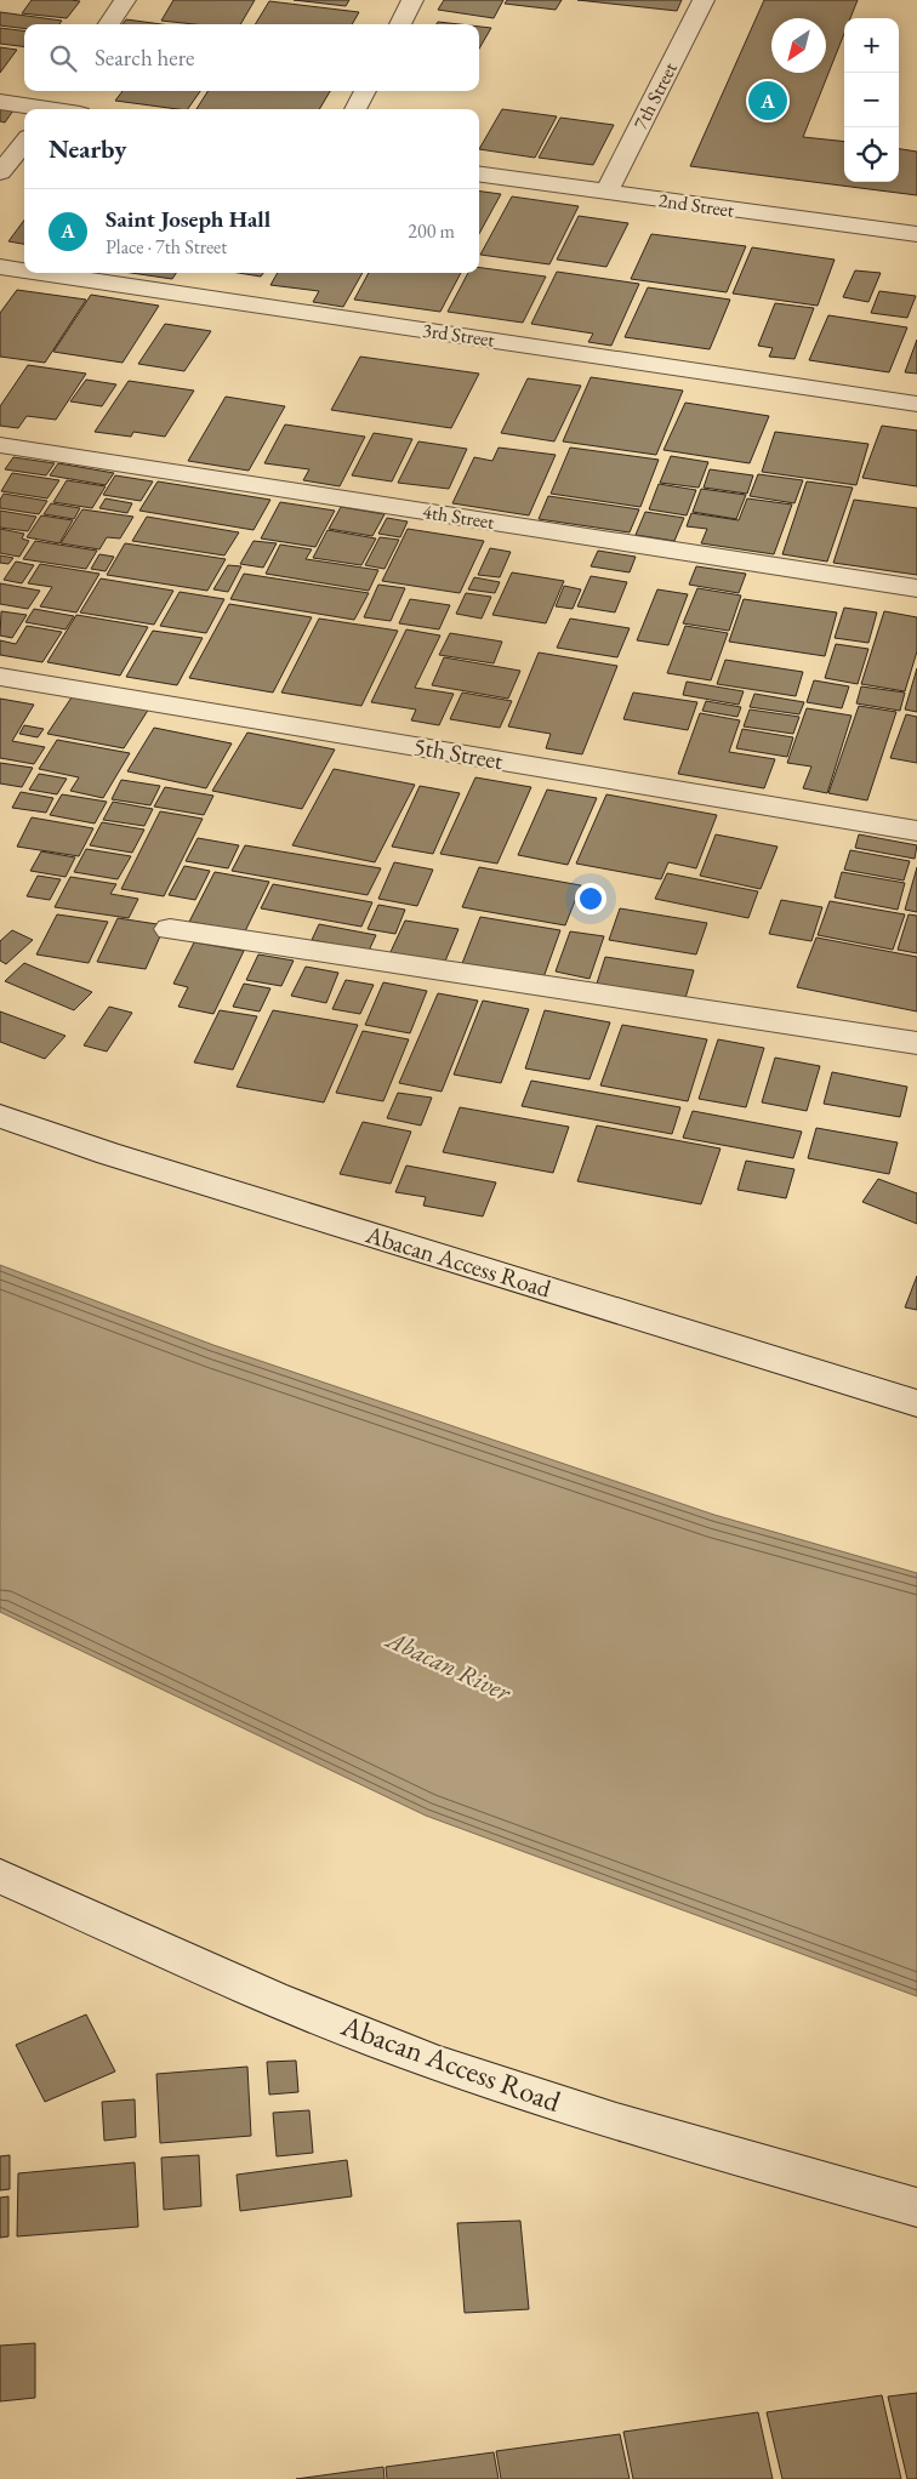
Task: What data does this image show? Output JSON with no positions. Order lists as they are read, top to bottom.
{
  "streets": {
    "street": [
      "7th Street",
      "2nd Street",
      "3rd Street",
      "4th Street",
      "5th Street",
      "Abacan Access Road"
    ]
  },
  "crossings": [
    ["7th Street", "2nd Street"]
  ],
  "water": ["Abacan River"],
  "north": "bottom left",
  "page": {
    "map_buttons": ["+", "−"],
    "search": "Search here",
    "pins": "A",
    "heading": "Nearby",
    "list": [
      {
        "mark": "A",
        "name": "Saint Joseph Hall",
        "note": "Place · 7th Street",
        "value": "200 m"
      }
    ]
  }
}
